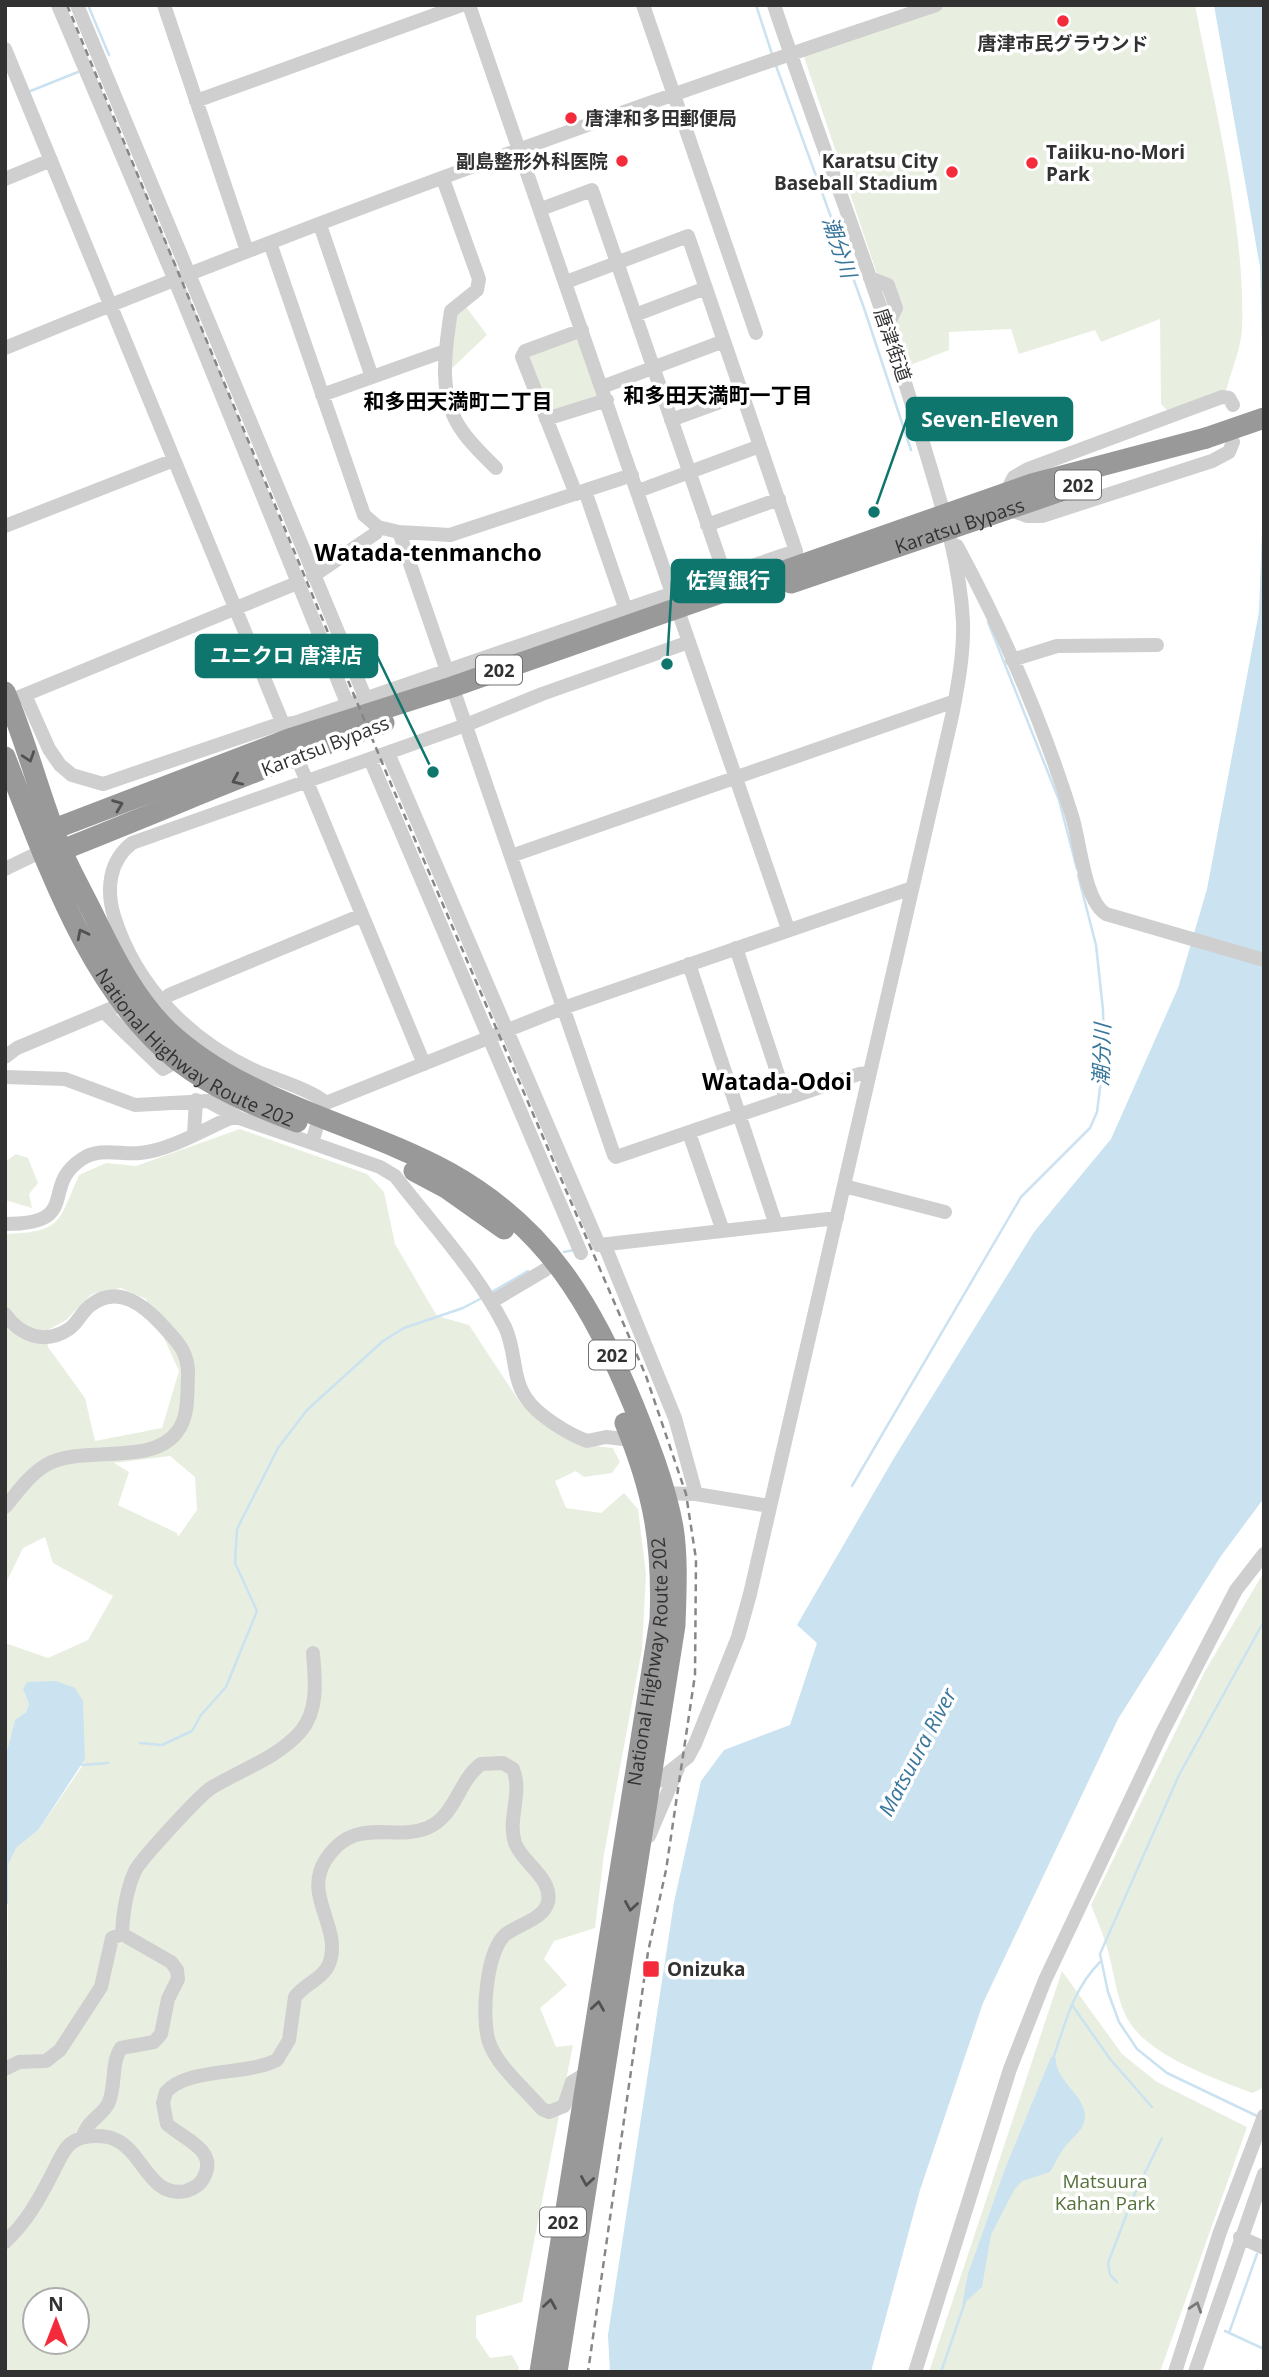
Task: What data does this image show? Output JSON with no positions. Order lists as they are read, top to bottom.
{
  "streets": {
    "highway": ["202", "Karatsu Bypass", "National Highway Route 202"],
    "street": ["唐津街道"]
  },
  "crossings": [
    ["唐津街道", "Karatsu Bypass"],
    ["Karatsu Bypass", "National Highway Route 202"]
  ],
  "districts": [
    "和多田天満町一丁目",
    "和多田天満町二丁目",
    "Watada-tenmancho",
    "Watada-Odoi"
  ],
  "water": ["潮分川", "Matsuura River"],
  "parks": ["Matsuura Kahan Park"],
  "places": {
    "other": [
      "唐津市民グラウンド",
      "唐津和多田郵便局",
      "副島整形外科医院",
      "Taiiku-no-Mori Park",
      "Karatsu City Baseball Stadium",
      "Seven-Eleven",
      "佐賀銀行",
      "ユニクロ 唐津店"
    ],
    "transit": ["Onizuka"]
  },
  "north": "top"
}
